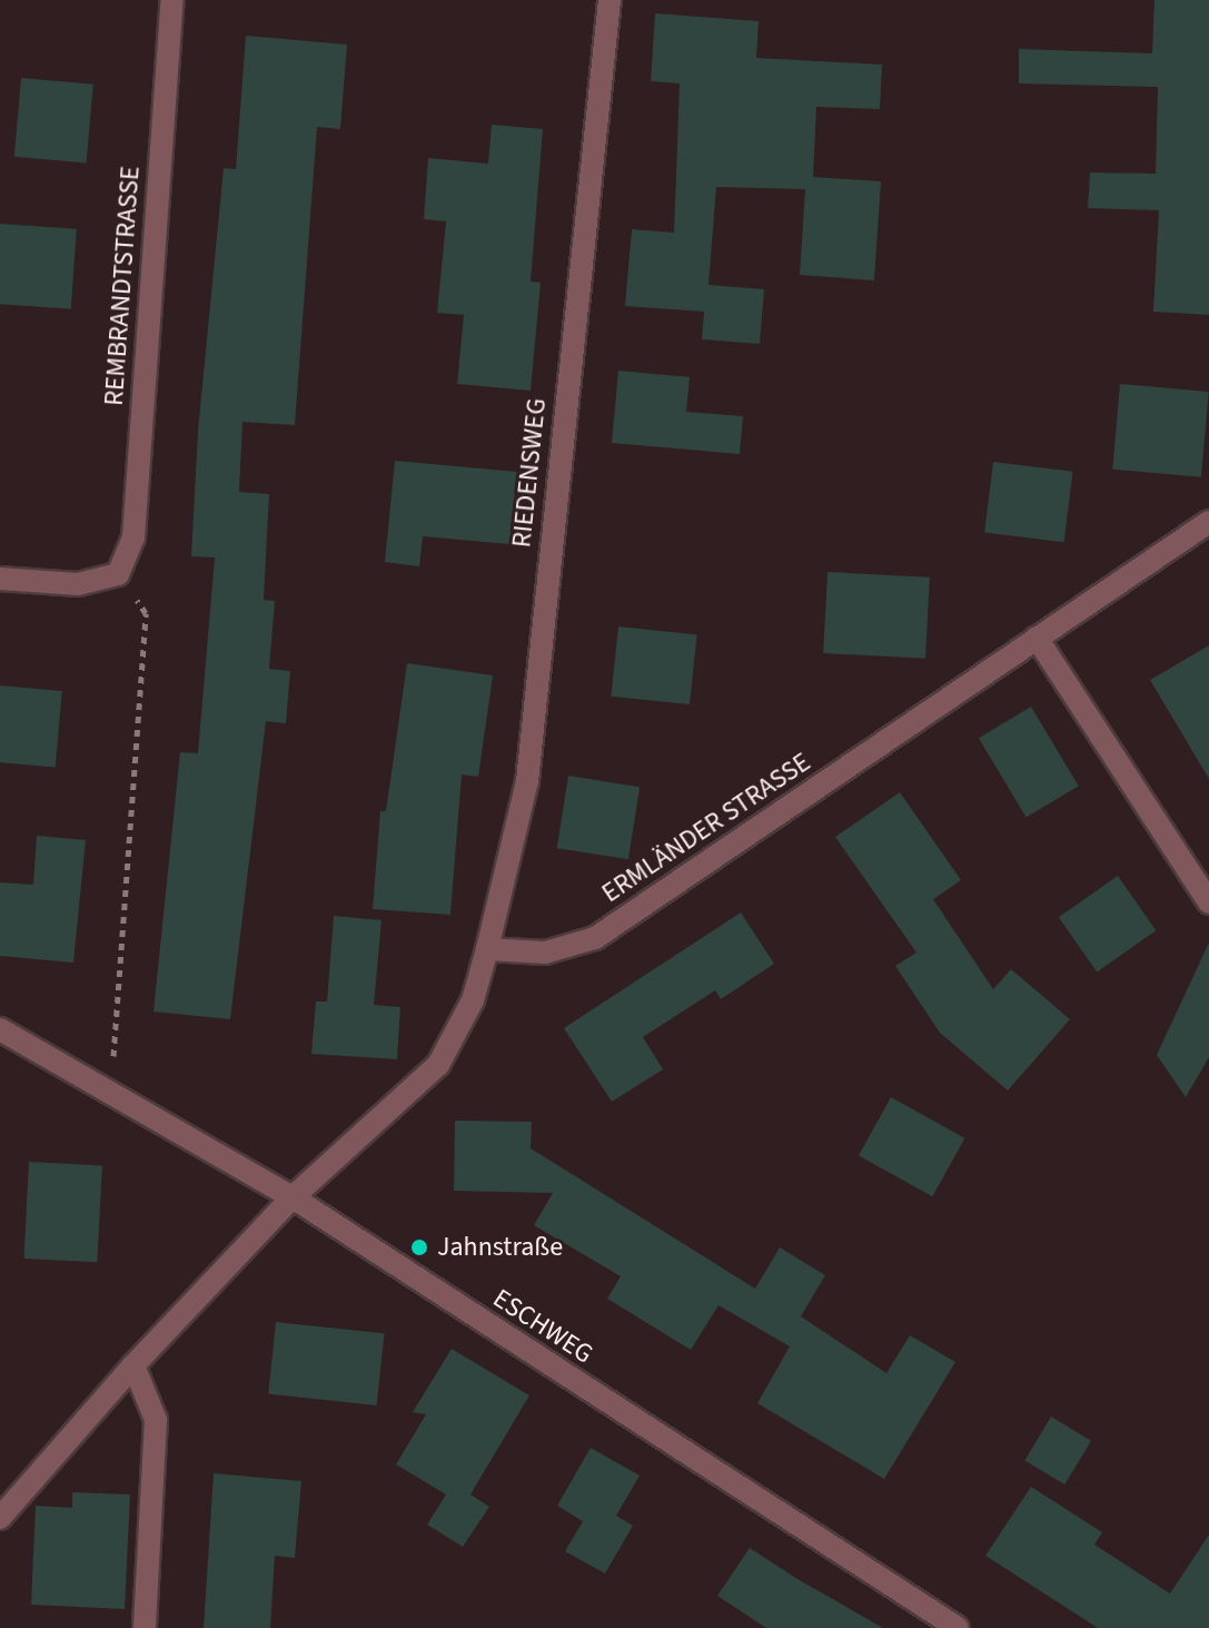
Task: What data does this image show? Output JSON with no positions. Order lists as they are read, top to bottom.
{
  "streets": {
    "street": [
      "REMBRANDTSTRASSE",
      "RIEDENSWEG",
      "ERMLÄNDER STRASSE",
      "ESCHWEG"
    ]
  },
  "crossings": [
    ["RIEDENSWEG", "ERMLÄNDER STRASSE"]
  ],
  "places": ["Jahnstraße"]
}
